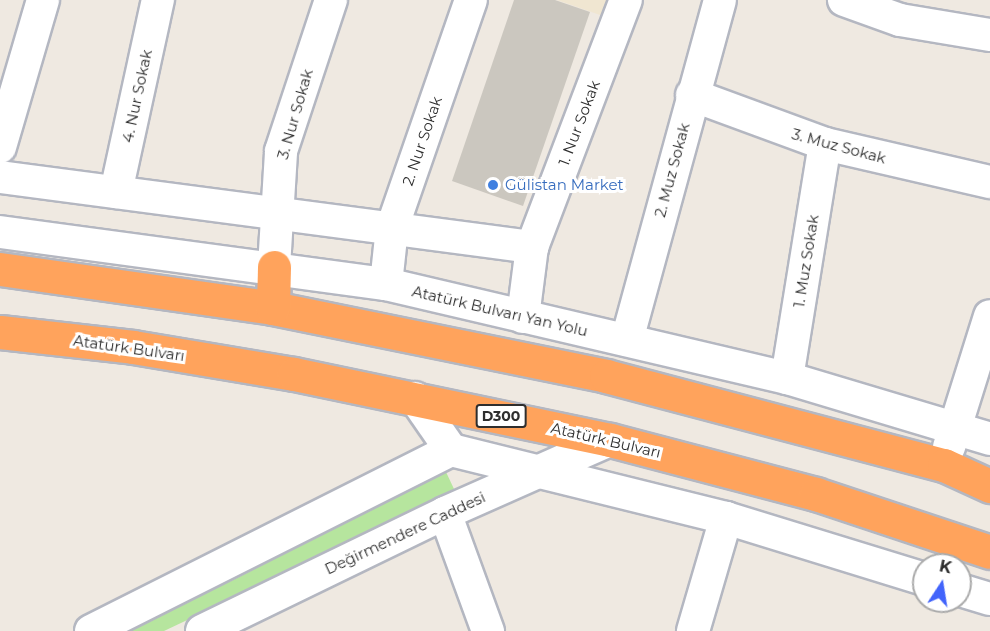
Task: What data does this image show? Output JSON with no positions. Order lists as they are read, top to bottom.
{
  "streets": {
    "highway": ["Atatürk Bulvarı", "D300"],
    "street": [
      "4. Nur Sokak",
      "3. Nur Sokak",
      "1. Nur Sokak",
      "2. Nur Sokak",
      "3. Muz Sokak",
      "2. Muz Sokak",
      "1. Muz Sokak",
      "Atatürk Bulvarı Yan Yolu",
      "Değirmendere Caddesi"
    ]
  },
  "crossings": [
    ["3. Nur Sokak", "Atatürk Bulvarı Yan Yolu"],
    ["1. Nur Sokak", "Atatürk Bulvarı Yan Yolu"],
    ["2. Nur Sokak", "Atatürk Bulvarı Yan Yolu"],
    ["3. Muz Sokak", "2. Muz Sokak"],
    ["3. Muz Sokak", "1. Muz Sokak"],
    ["2. Muz Sokak", "Atatürk Bulvarı Yan Yolu"],
    ["1. Muz Sokak", "Atatürk Bulvarı Yan Yolu"],
    ["Atatürk Bulvarı", "Değirmendere Caddesi"]
  ],
  "places": ["Gülistan Market"],
  "north": "top"
}
